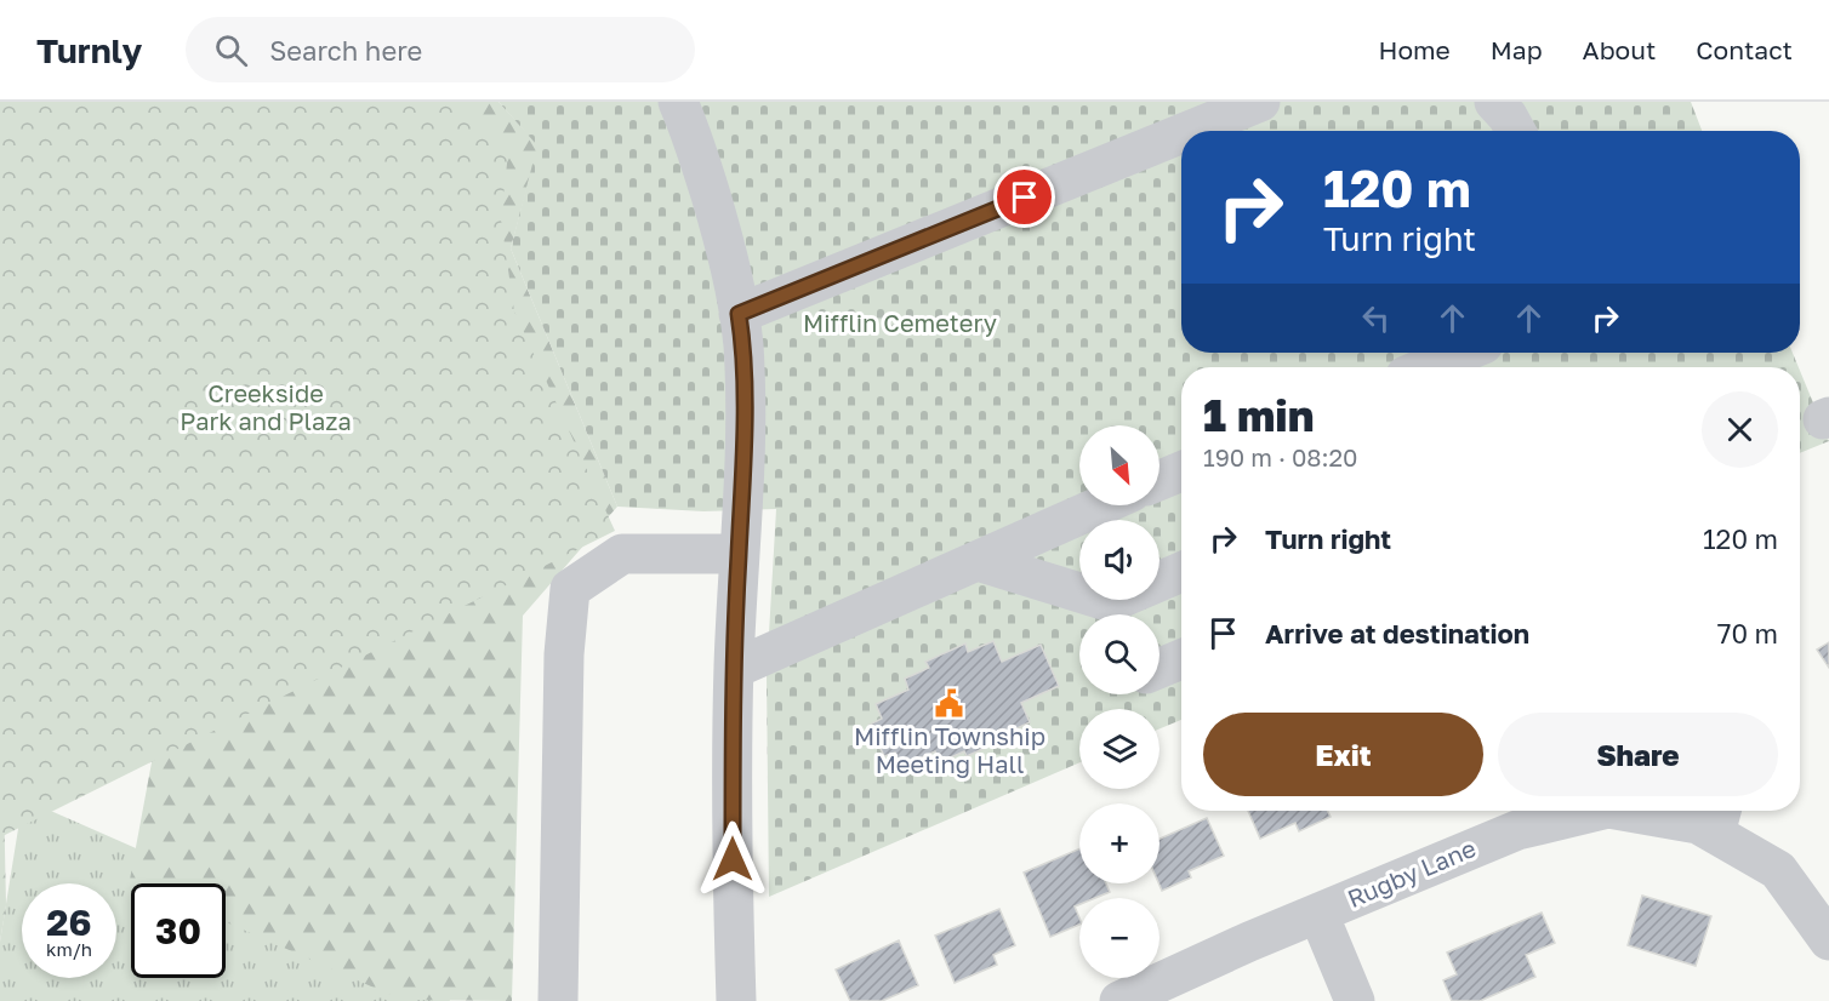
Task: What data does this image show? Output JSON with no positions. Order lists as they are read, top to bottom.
{
  "streets": {
    "street": ["Rugby Lane"]
  },
  "parks": ["Mifflin Cemetery", "Creekside Park and Plaza"],
  "places": {
    "public building": ["Mifflin Township Meeting Hall"]
  },
  "north": "bottom right",
  "page": {
    "header": "Turnly",
    "search": "Search here",
    "nav": [
      "Home",
      "Map",
      "About",
      "Contact"
    ],
    "turn": ["120 m", "Turn right"],
    "heading": ["1 min", "190 m · 08:20"],
    "map_buttons": ["+", "−"],
    "list": [
      {
        "name": "Turn right",
        "value": "120 m"
      },
      {
        "name": "Arrive at destination",
        "value": "70 m"
      }
    ],
    "buttons": ["Exit", "Share"],
    "speed": "26 km/h",
    "limit": "30"
  }
}
